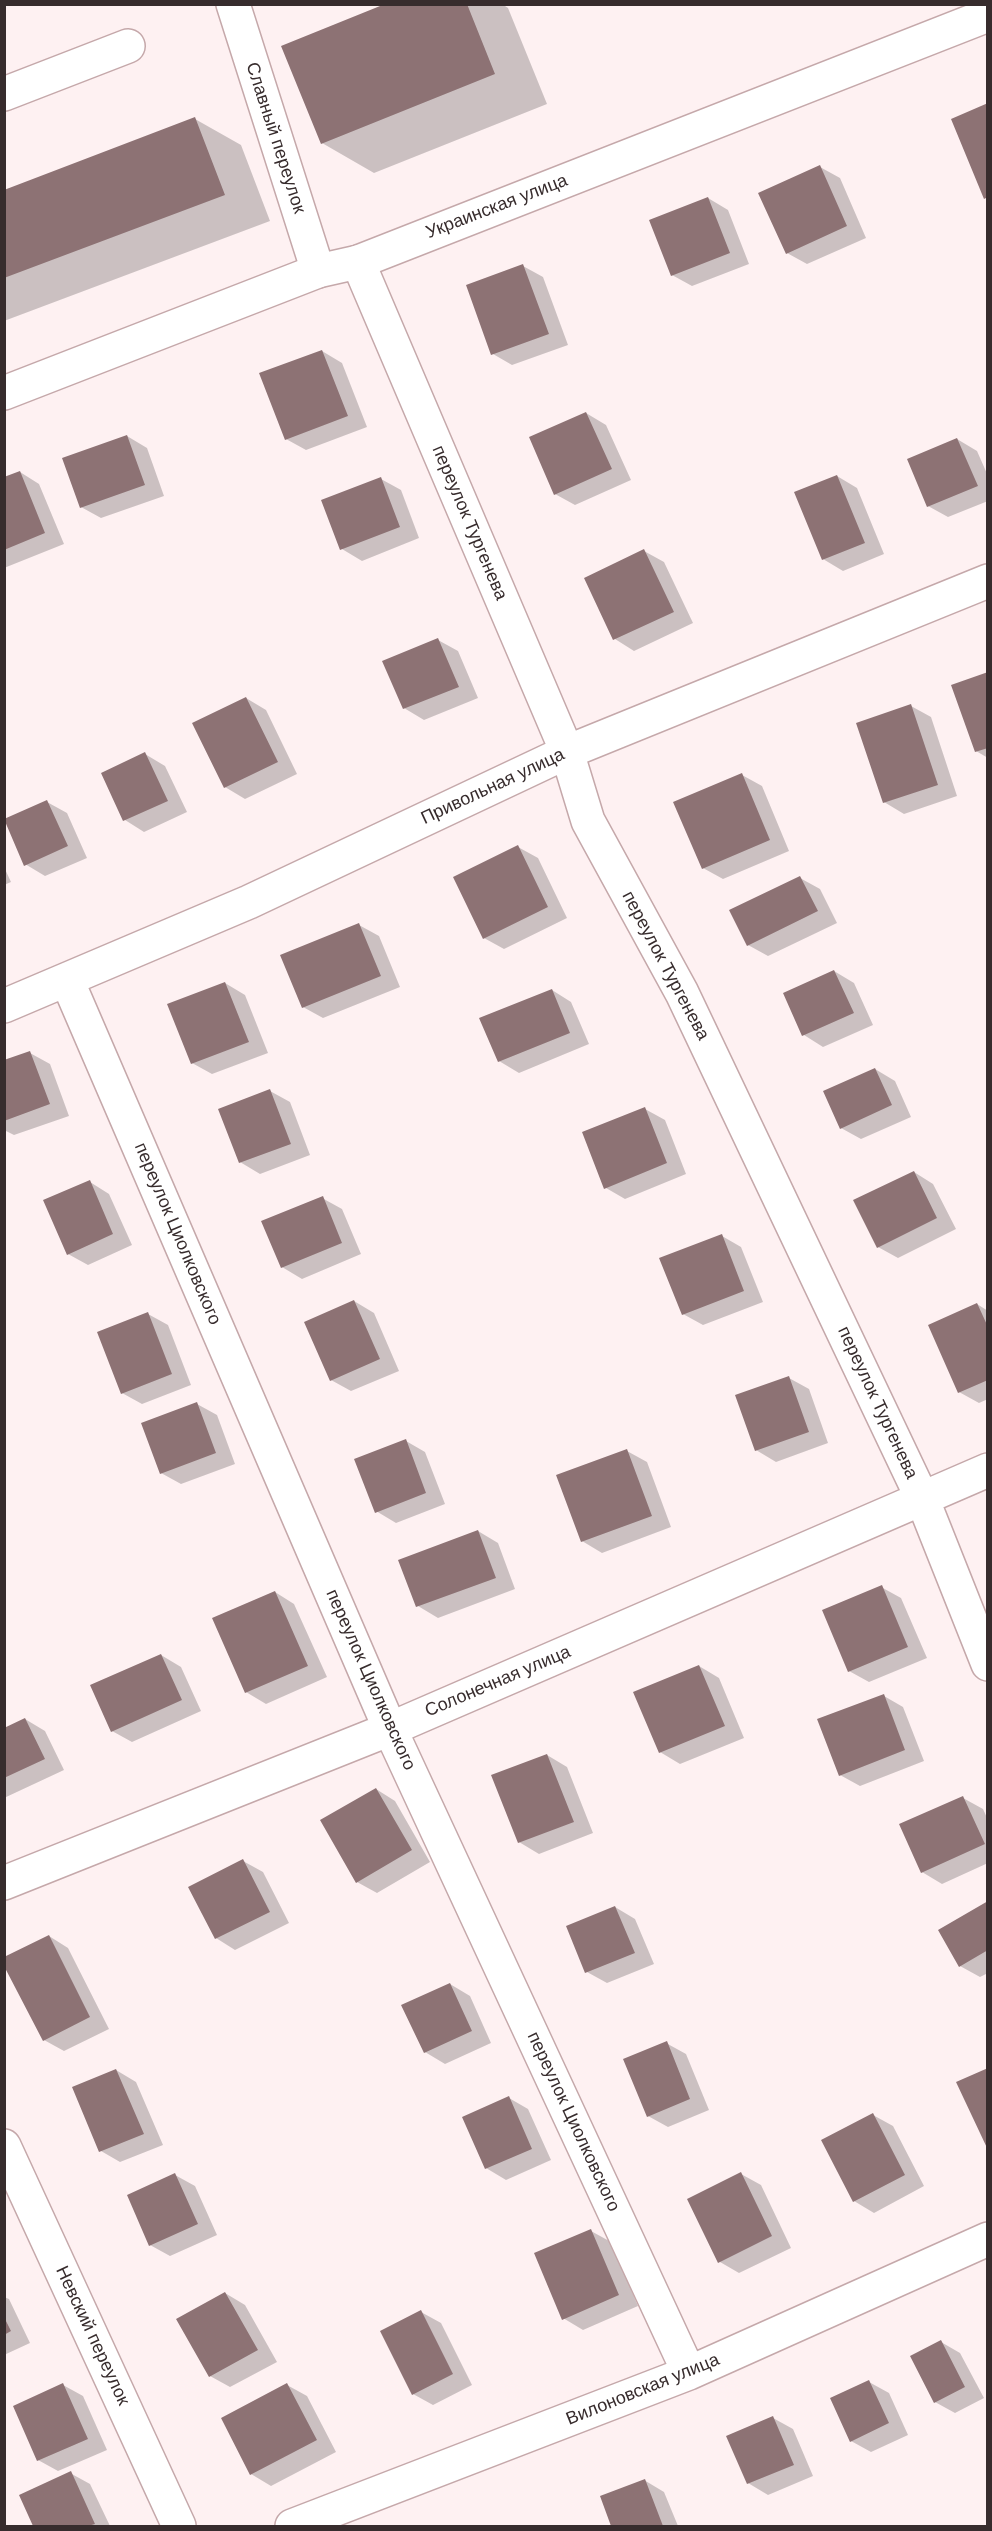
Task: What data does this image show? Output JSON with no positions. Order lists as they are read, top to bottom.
{
  "streets": {
    "street": [
      "Славный переулок",
      "Украинская улица",
      "переулок Тургенева",
      "Привольная улица",
      "переулок Циолковского",
      "Солонечная улица",
      "Невский переулок",
      "Вилоновская улица"
    ]
  },
  "crossings": [
    ["Славный переулок", "Украинская улица"],
    ["Украинская улица", "переулок Тургенева"],
    ["переулок Тургенева", "Привольная улица"],
    ["переулок Тургенева", "Солонечная улица"],
    ["Привольная улица", "переулок Циолковского"],
    ["переулок Циолковского", "Солонечная улица"],
    ["переулок Циолковского", "Вилоновская улица"]
  ]
}
